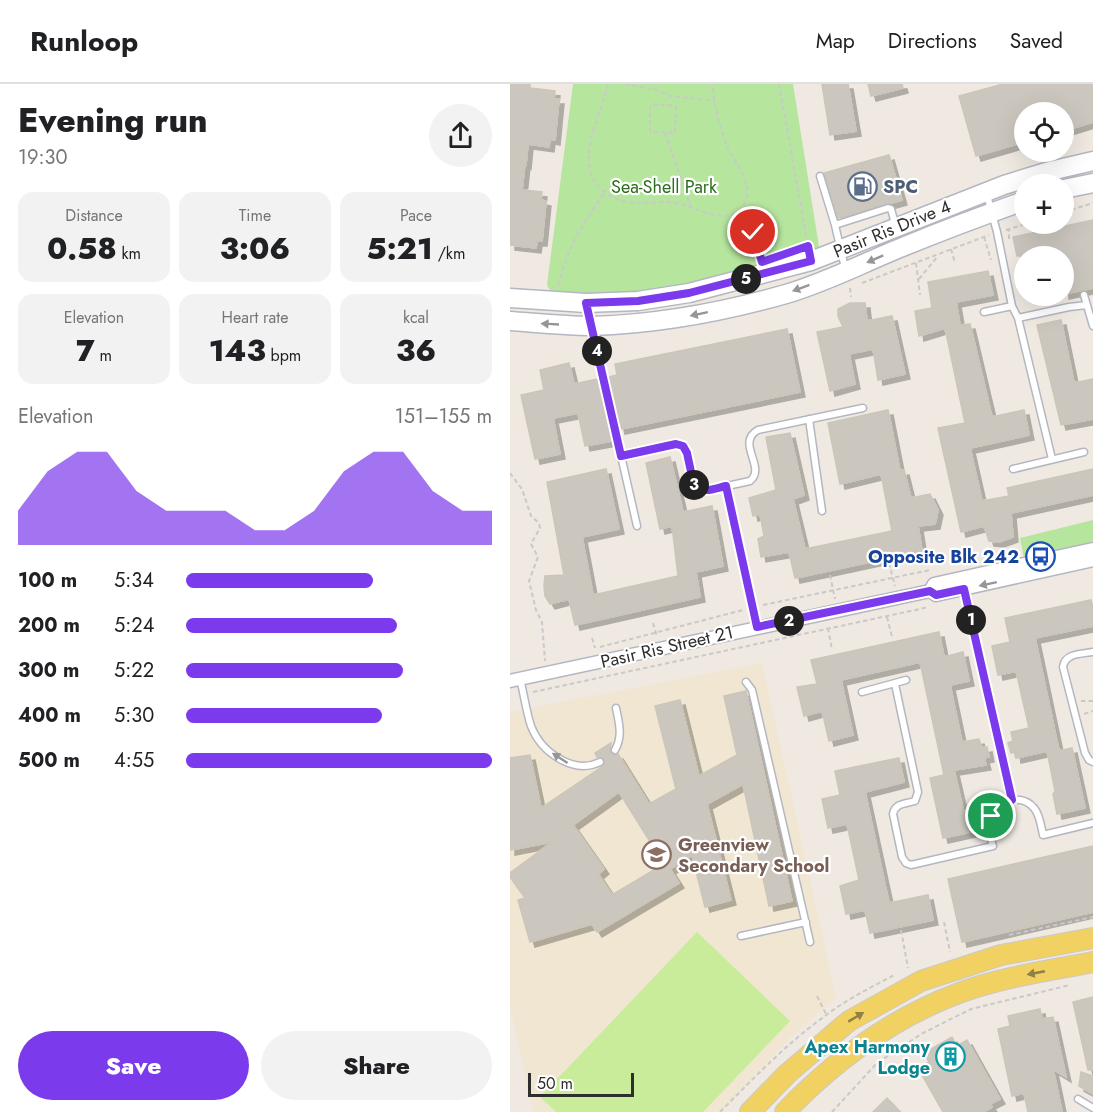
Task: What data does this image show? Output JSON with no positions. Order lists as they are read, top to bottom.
{
  "streets": {
    "street": ["Pasir Ris Drive 4", "Pasir Ris Street 21"]
  },
  "parks": ["Sea-Shell Park"],
  "places": {
    "fuel station": ["SPC"],
    "bus stop": ["Opposite Blk 242"],
    "school or university": ["Greenview Secondary School"],
    "building": ["Apex Harmony Lodge"]
  },
  "scale_bar": "50 m",
  "page": {
    "header": "Runloop",
    "nav": ["Map", "Directions", "Saved"],
    "heading": ["Evening run", "19:30"],
    "map_buttons": ["+", "−"],
    "stats": [
      ["Distance", "0.58 km"],
      ["Time", "3:06"],
      ["Pace", "5:21 /km"],
      ["Elevation", "7 m"],
      ["Heart rate", "143 bpm"],
      ["kcal", "36"]
    ],
    "pins": [
      "5",
      "4",
      "3",
      "1",
      "2"
    ],
    "chart": ["Elevation", "151–155 m"],
    "list": [
      {
        "name": "100 m",
        "note": "5:34"
      },
      {
        "name": "200 m",
        "note": "5:24"
      },
      {
        "name": "300 m",
        "note": "5:22"
      },
      {
        "name": "400 m",
        "note": "5:30"
      },
      {
        "name": "500 m",
        "note": "4:55"
      }
    ],
    "buttons": ["Save", "Share"],
    "scale": "50 m"
  }
}
